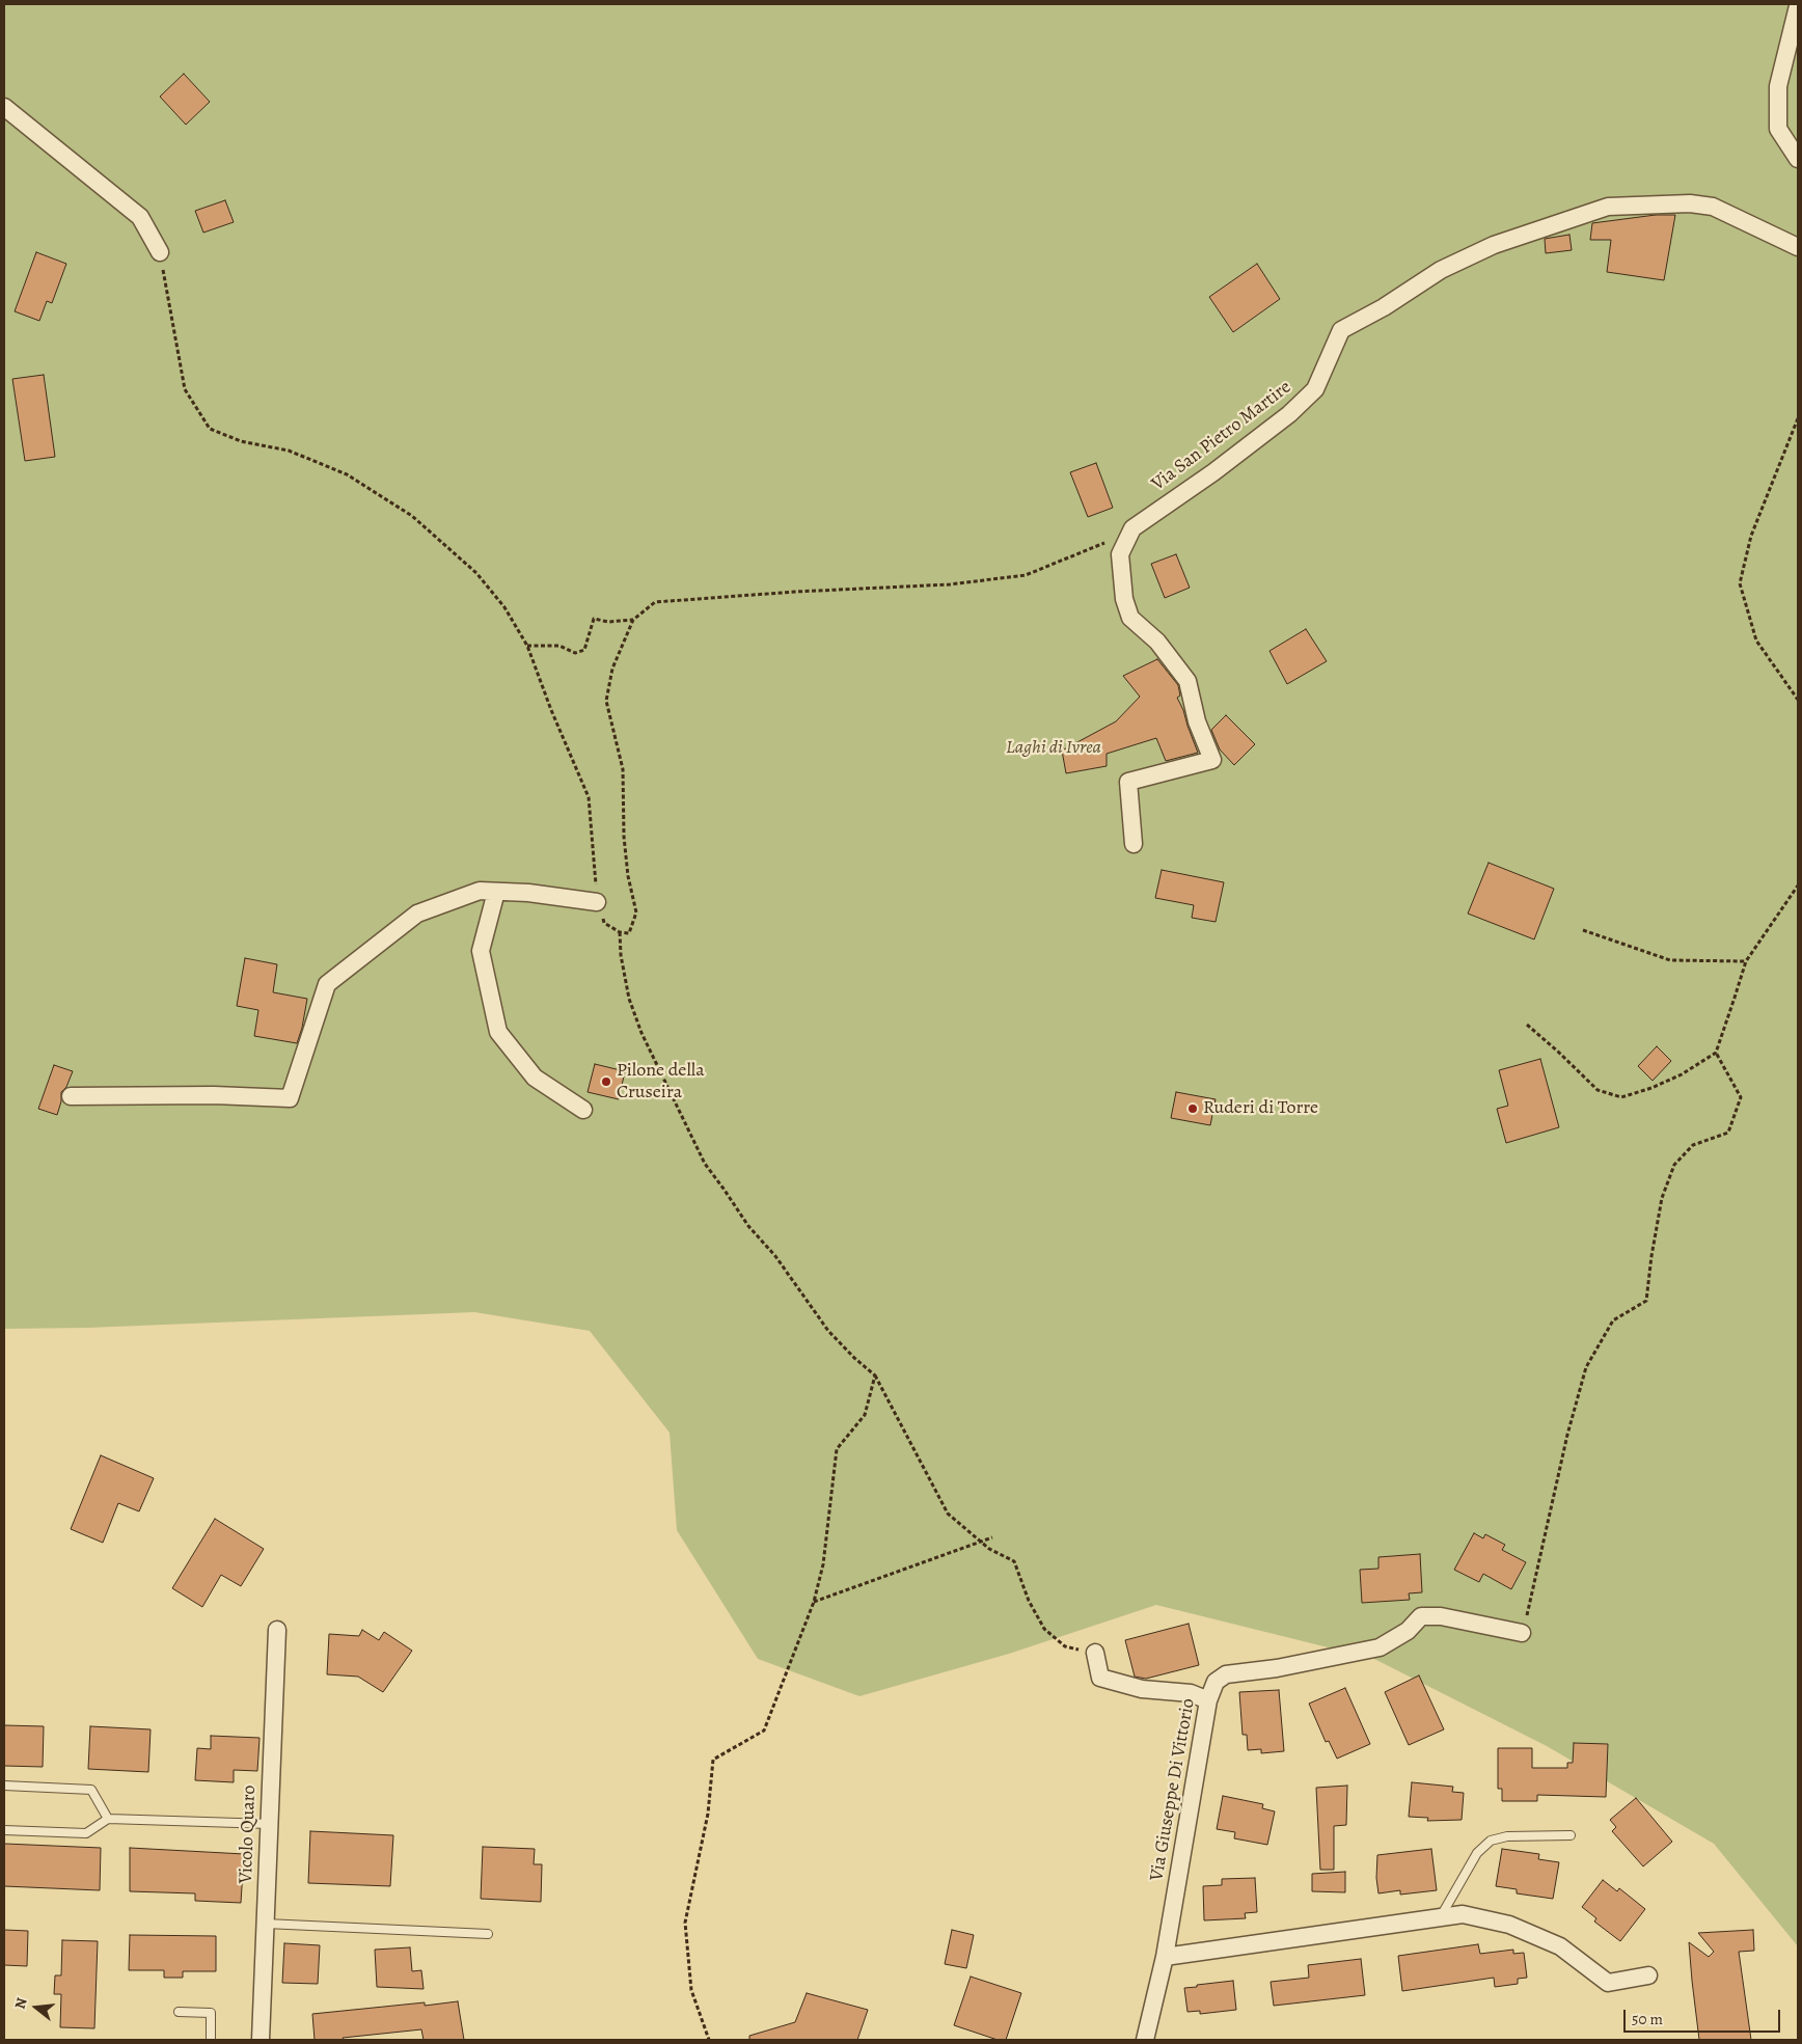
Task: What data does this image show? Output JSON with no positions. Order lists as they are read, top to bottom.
{
  "streets": {
    "street": ["Via San Pietro Martire", "Via Giuseppe Di Vittorio", "Vicolo Quaro"]
  },
  "parks": ["Laghi di Ivrea"],
  "places": ["Pilone della Cruseira", "Ruderi di Torre"],
  "scale_bar": "50 m",
  "north": "left"
}
